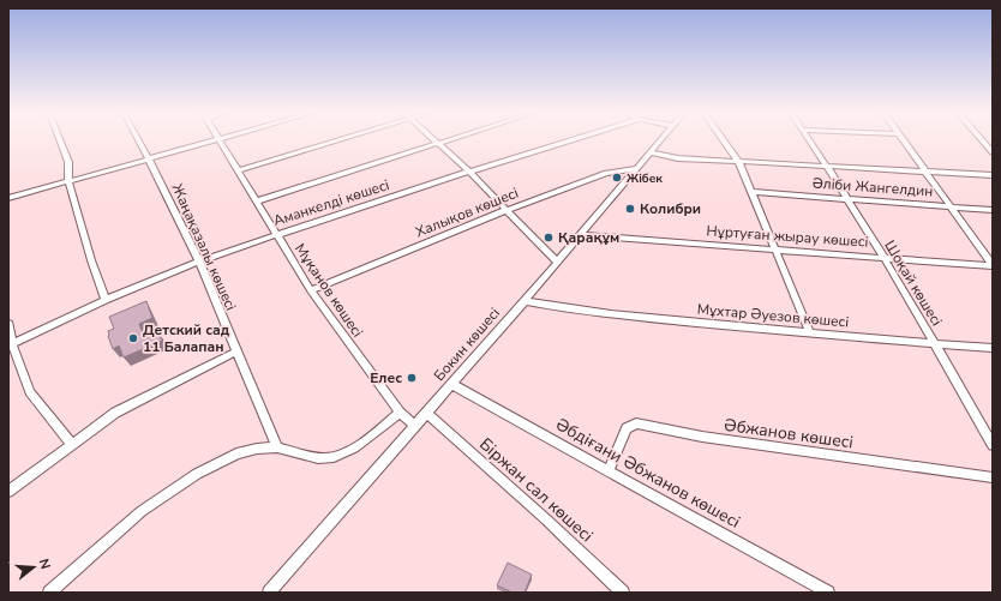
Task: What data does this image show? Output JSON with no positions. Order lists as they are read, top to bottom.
{
  "streets": {
    "street": [
      "Әліби Жангелдин",
      "Аманкелді көшесі",
      "Халықов көшесі",
      "Нұртуған жырау көшесі",
      "Жаңақазалы көшесі",
      "Шоқай көшесі",
      "Мұқанов көшесі",
      "Мұхтар Әуезов көшесі",
      "Бокин көшесі",
      "Әбжанов көшесі",
      "Әбдіғани Әбжанов көшесі",
      "Біржан сал көшесі"
    ]
  },
  "crossings": [
    ["Әліби Жангелдин", "Шоқай көшесі"],
    ["Аманкелді көшесі", "Жаңақазалы көшесі"],
    ["Аманкелді көшесі", "Мұқанов көшесі"],
    ["Халықов көшесі", "Мұқанов көшесі"],
    ["Халықов көшесі", "Бокин көшесі"],
    ["Нұртуған жырау көшесі", "Шоқай көшесі"],
    ["Нұртуған жырау көшесі", "Бокин көшесі"],
    ["Шоқай көшесі", "Мұхтар Әуезов көшесі"],
    ["Мұқанов көшесі", "Бокин көшесі"],
    ["Мұхтар Әуезов көшесі", "Бокин көшесі"],
    ["Бокин көшесі", "Әбдіғани Әбжанов көшесі"],
    ["Бокин көшесі", "Біржан сал көшесі"],
    ["Әбжанов көшесі", "Әбдіғани Әбжанов көшесі"]
  ],
  "places": [
    "Жібек",
    "Колибри",
    "Қарақұм",
    "Детский сад 11 Балапан",
    "Елес"
  ],
  "north": "right"
}
